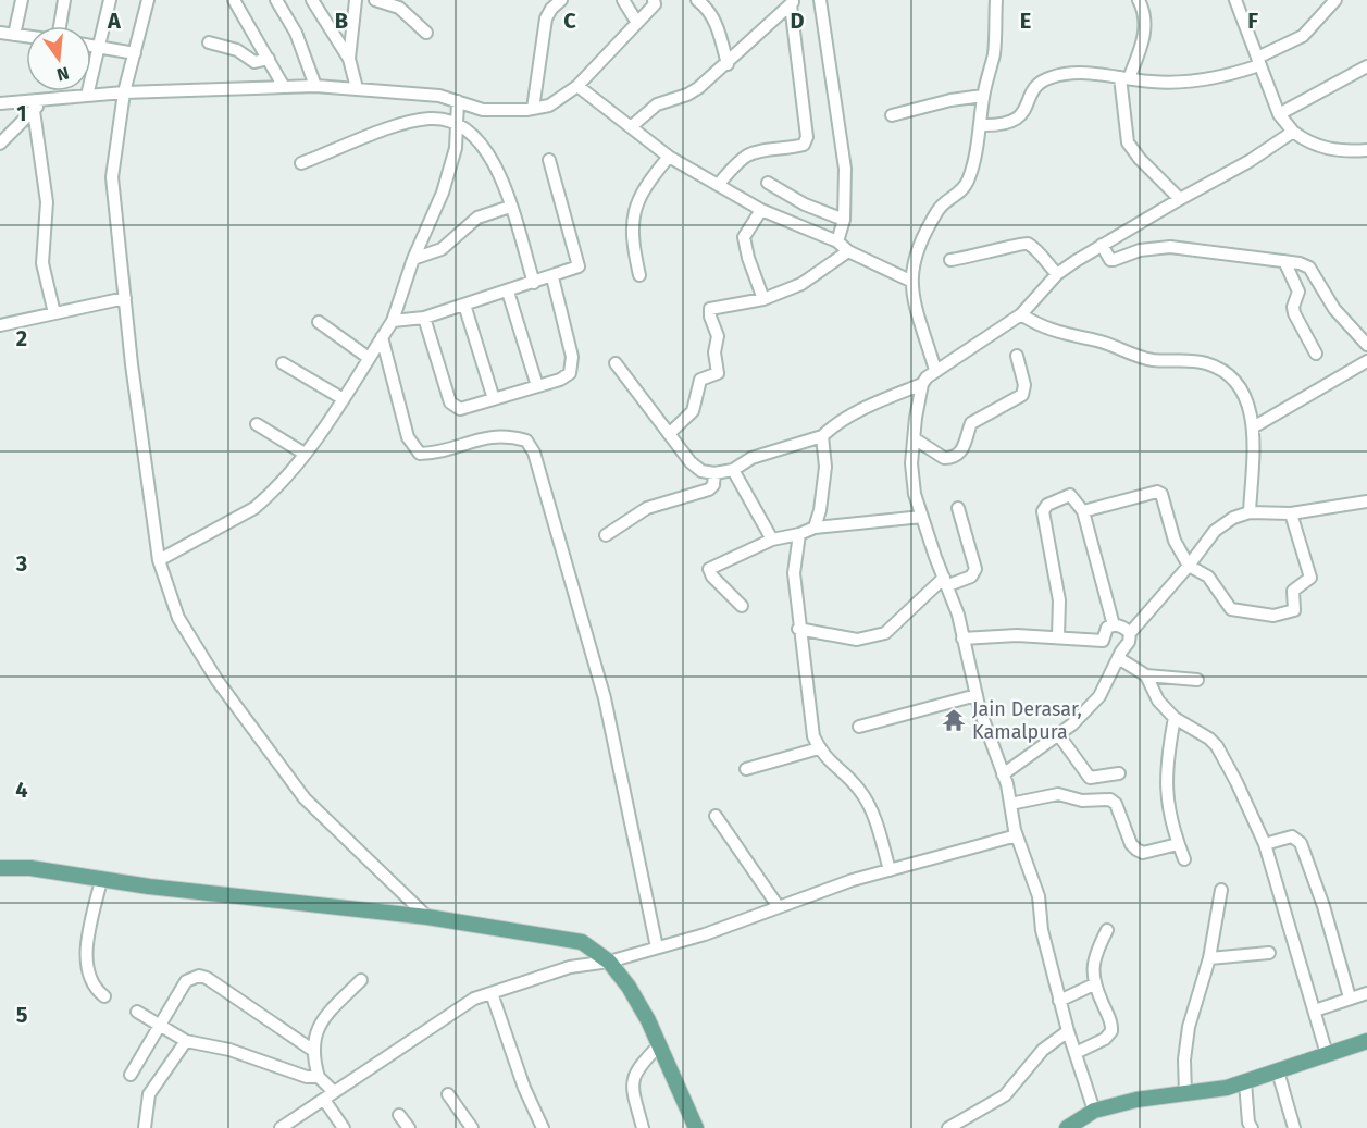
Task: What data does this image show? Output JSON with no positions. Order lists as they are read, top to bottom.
{
  "places": {
    "temple": ["Jain Derasar, Kamalpura"]
  },
  "north": "bottom",
  "grid": {
    "columns": [
      "A",
      "B",
      "C",
      "D",
      "E",
      "F"
    ],
    "rows": [
      "1",
      "2",
      "3",
      "4",
      "5"
    ]
  }
}
